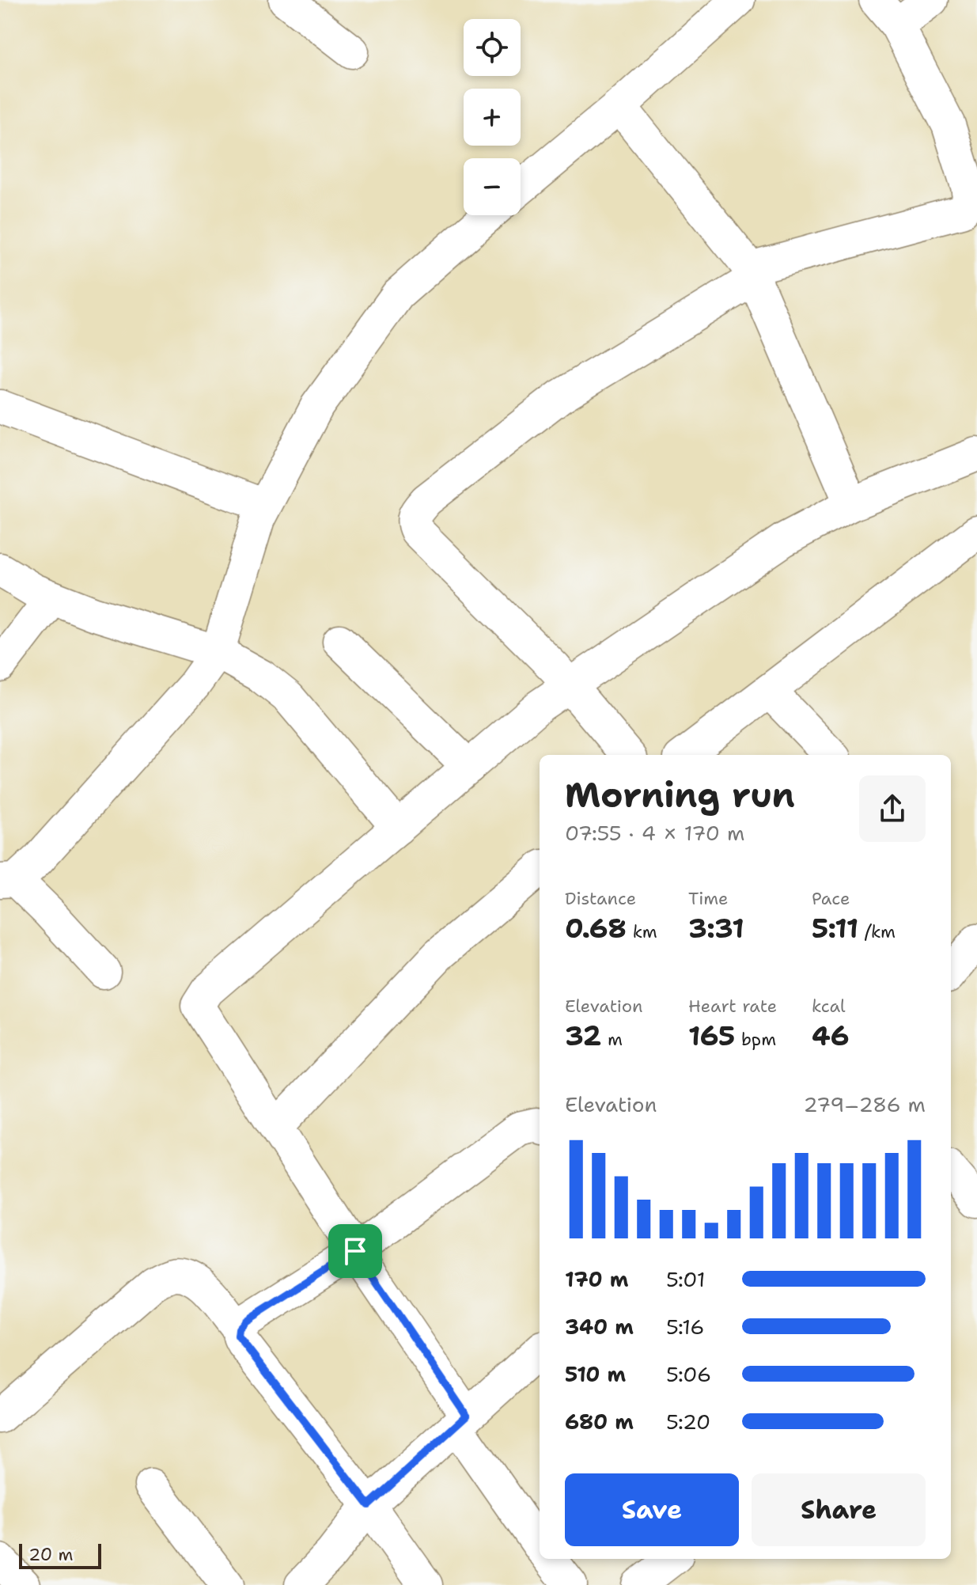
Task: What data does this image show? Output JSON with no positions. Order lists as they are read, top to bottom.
{
  "scale_bar": "20 m",
  "page": {
    "map_buttons": ["+", "−"],
    "heading": ["Morning run", "07:55 · 4 × 170 m"],
    "stats": [
      ["Distance", "0.68 km"],
      ["Time", "3:31"],
      ["Pace", "5:11 /km"],
      ["Elevation", "32 m"],
      ["Heart rate", "165 bpm"],
      ["kcal", "46"]
    ],
    "chart": ["Elevation", "279–286 m"],
    "list": [
      {
        "name": "170 m",
        "note": "5:01"
      },
      {
        "name": "340 m",
        "note": "5:16"
      },
      {
        "name": "510 m",
        "note": "5:06"
      },
      {
        "name": "680 m",
        "note": "5:20"
      }
    ],
    "buttons": ["Save", "Share"],
    "scale": "20 m"
  }
}
